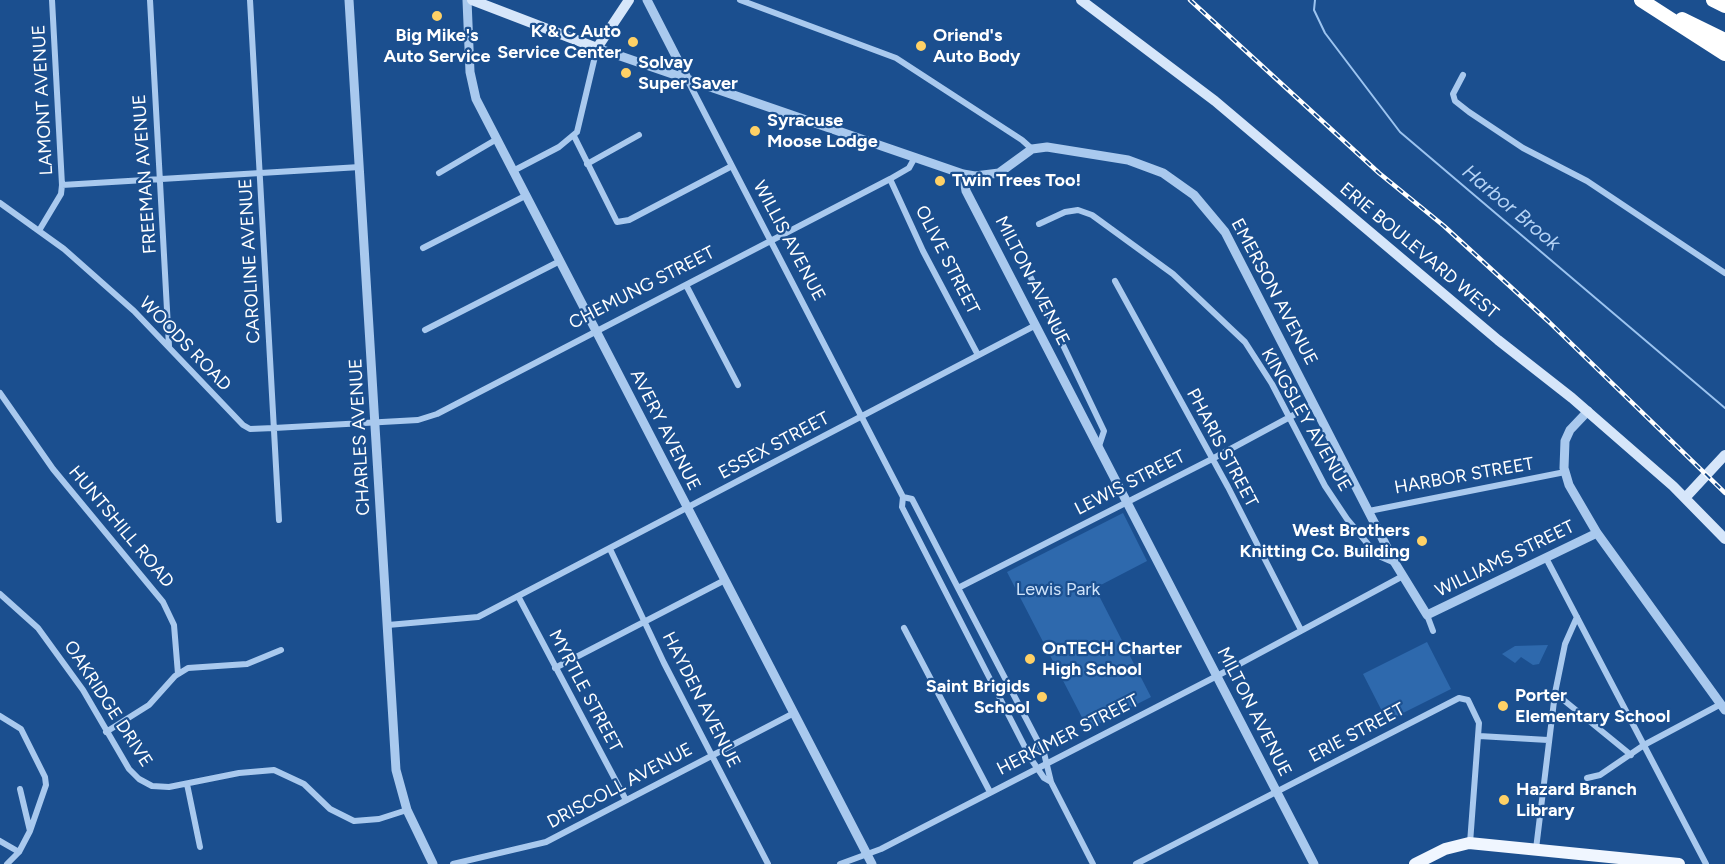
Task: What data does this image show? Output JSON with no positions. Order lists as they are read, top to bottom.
{
  "streets": {
    "main road": ["ERIE BOULEVARD WEST"],
    "street": [
      "LAMONT AVENUE",
      "FREEMAN AVENUE",
      "WILLIS AVENUE",
      "OLIVE STREET",
      "CAROLINE AVENUE",
      "MILTON AVENUE",
      "CHEMUNG STREET",
      "EMERSON AVENUE",
      "WOODS ROAD",
      "KINGSLEY AVENUE",
      "AVERY AVENUE",
      "CHARLES AVENUE",
      "ESSEX STREET",
      "PHARIS STREET",
      "HARBOR STREET",
      "LEWIS STREET",
      "HUNTSHILL ROAD",
      "WILLIAMS STREET",
      "MYRTLE STREET",
      "HAYDEN AVENUE",
      "OAKRIDGE DRIVE",
      "ERIE STREET",
      "HERKIMER STREET",
      "DRISCOLL AVENUE"
    ]
  },
  "crossings": [
    ["LAMONT AVENUE", "WOODS ROAD"],
    ["FREEMAN AVENUE", "WOODS ROAD"],
    ["WILLIS AVENUE", "CHEMUNG STREET"],
    ["WILLIS AVENUE", "ESSEX STREET"],
    ["WILLIS AVENUE", "LEWIS STREET"],
    ["WILLIS AVENUE", "HERKIMER STREET"],
    ["OLIVE STREET", "CHEMUNG STREET"],
    ["OLIVE STREET", "ESSEX STREET"],
    ["CAROLINE AVENUE", "WOODS ROAD"],
    ["MILTON AVENUE", "ESSEX STREET"],
    ["MILTON AVENUE", "LEWIS STREET"],
    ["MILTON AVENUE", "ERIE STREET"],
    ["MILTON AVENUE", "HERKIMER STREET"],
    ["CHEMUNG STREET", "WOODS ROAD"],
    ["CHEMUNG STREET", "AVERY AVENUE"],
    ["CHEMUNG STREET", "CHARLES AVENUE"],
    ["EMERSON AVENUE", "KINGSLEY AVENUE"],
    ["EMERSON AVENUE", "HARBOR STREET"],
    ["EMERSON AVENUE", "LEWIS STREET"],
    ["EMERSON AVENUE", "WILLIAMS STREET"],
    ["EMERSON AVENUE", "HERKIMER STREET"],
    ["WOODS ROAD", "CHARLES AVENUE"],
    ["KINGSLEY AVENUE", "LEWIS STREET"],
    ["AVERY AVENUE", "ESSEX STREET"],
    ["AVERY AVENUE", "HERKIMER STREET"],
    ["AVERY AVENUE", "DRISCOLL AVENUE"],
    ["CHARLES AVENUE", "ESSEX STREET"],
    ["CHARLES AVENUE", "OAKRIDGE DRIVE"],
    ["ESSEX STREET", "MYRTLE STREET"],
    ["ESSEX STREET", "HAYDEN AVENUE"],
    ["PHARIS STREET", "LEWIS STREET"],
    ["PHARIS STREET", "HERKIMER STREET"],
    ["MYRTLE STREET", "DRISCOLL AVENUE"],
    ["HAYDEN AVENUE", "DRISCOLL AVENUE"]
  ],
  "water": ["Harbor Brook"],
  "parks": ["Lewis Park"],
  "places": [
    "Big Mike's Auto Service",
    "K & C Auto Service Center",
    "Oriend's Auto Body",
    "Solvay Super Saver",
    "Syracuse Moose Lodge",
    "Twin Trees Too!",
    "West Brothers Knitting Co. Building",
    "OnTECH Charter High School",
    "Saint Brigids School",
    "Porter Elementary School",
    "Hazard Branch Library"
  ]
}
